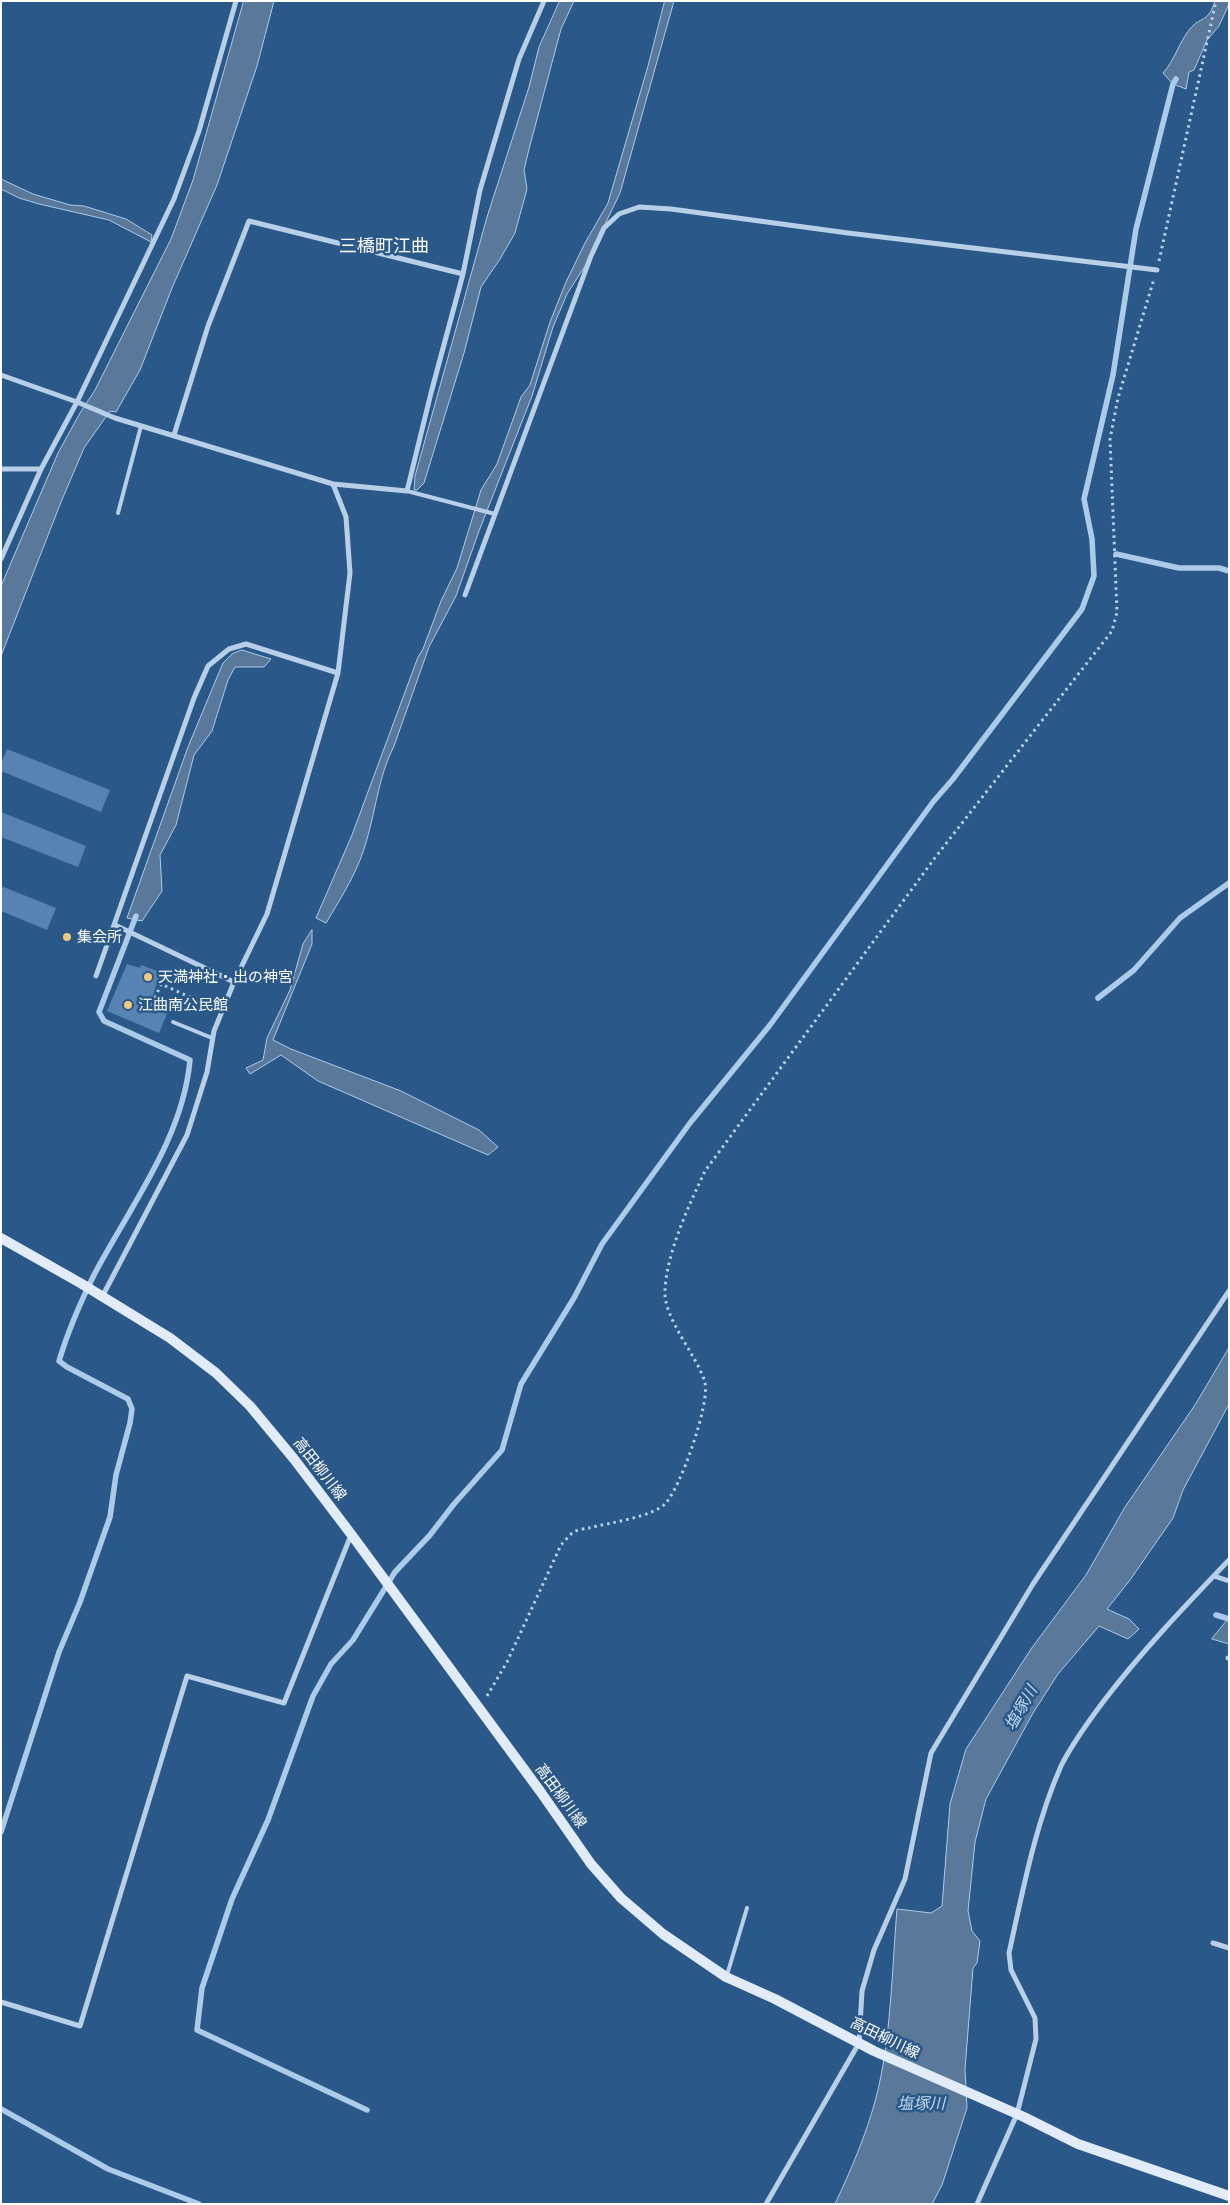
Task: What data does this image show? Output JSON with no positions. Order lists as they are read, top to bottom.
{
  "streets": {
    "main road": ["高田柳川線"]
  },
  "districts": ["三橋町江曲"],
  "water": ["塩塚川"],
  "places": ["集会所", "天満神社・出の神宮", "江曲南公民館"]
}
